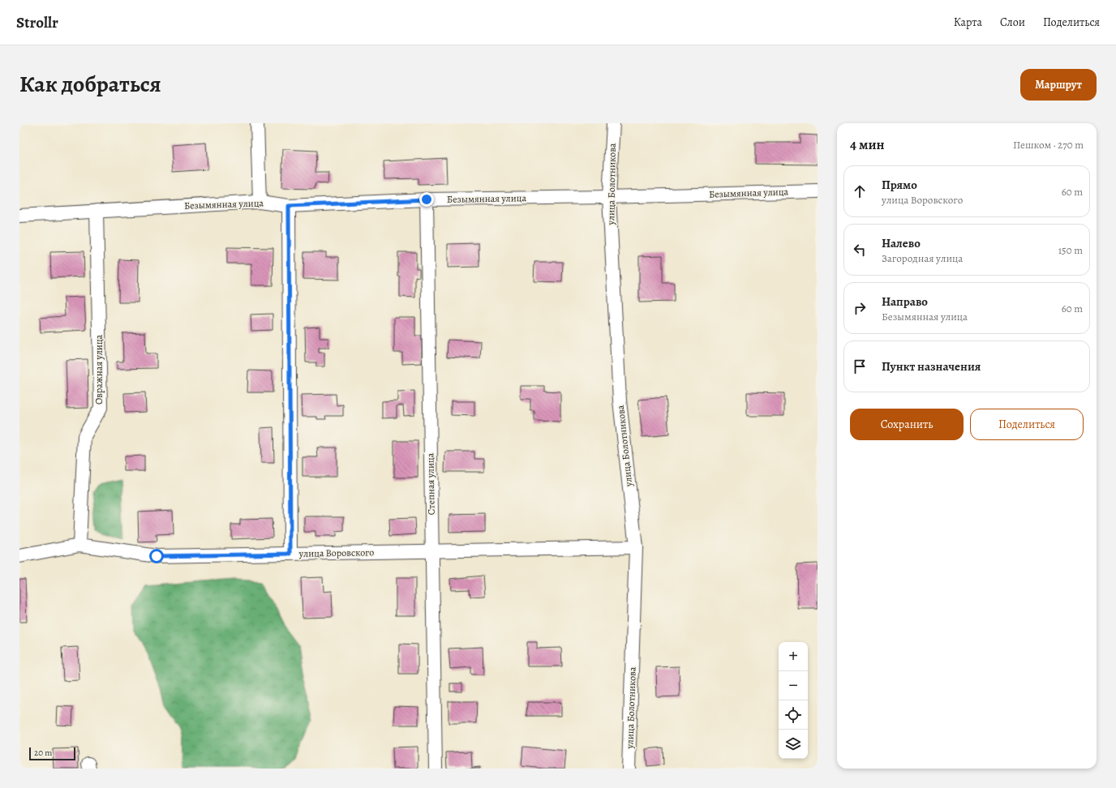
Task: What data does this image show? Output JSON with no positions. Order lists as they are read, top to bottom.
{
  "streets": {
    "street": [
      "улица Болотникова",
      "Безымянная улица",
      "Овражная улица",
      "Степная улица",
      "улица Воровского"
    ]
  },
  "crossings": [
    ["улица Болотникова", "Безымянная улица"],
    ["улица Болотникова", "улица Воровского"],
    ["Безымянная улица", "Овражная улица"],
    ["Безымянная улица", "Степная улица"],
    ["Овражная улица", "улица Воровского"],
    ["Степная улица", "улица Воровского"]
  ],
  "scale_bar": "20 m",
  "page": {
    "header": "Strollr",
    "nav": ["Карта", "Слои", "Поделиться"],
    "title": "Как добраться",
    "buttons": [
      "Маршрут",
      ["Сохранить", "Поделиться"]
    ],
    "heading": ["4 мин", "Пешком · 270 m"],
    "list": [
      ["Прямо", "улица Воровского", "60 m"],
      ["Налево", "Загородная улица", "150 m"],
      ["Направо", "Безымянная улица", "60 m"],
      "Пункт назначения"
    ],
    "map_buttons": ["+", "−"],
    "scale": "20 m"
  }
}
